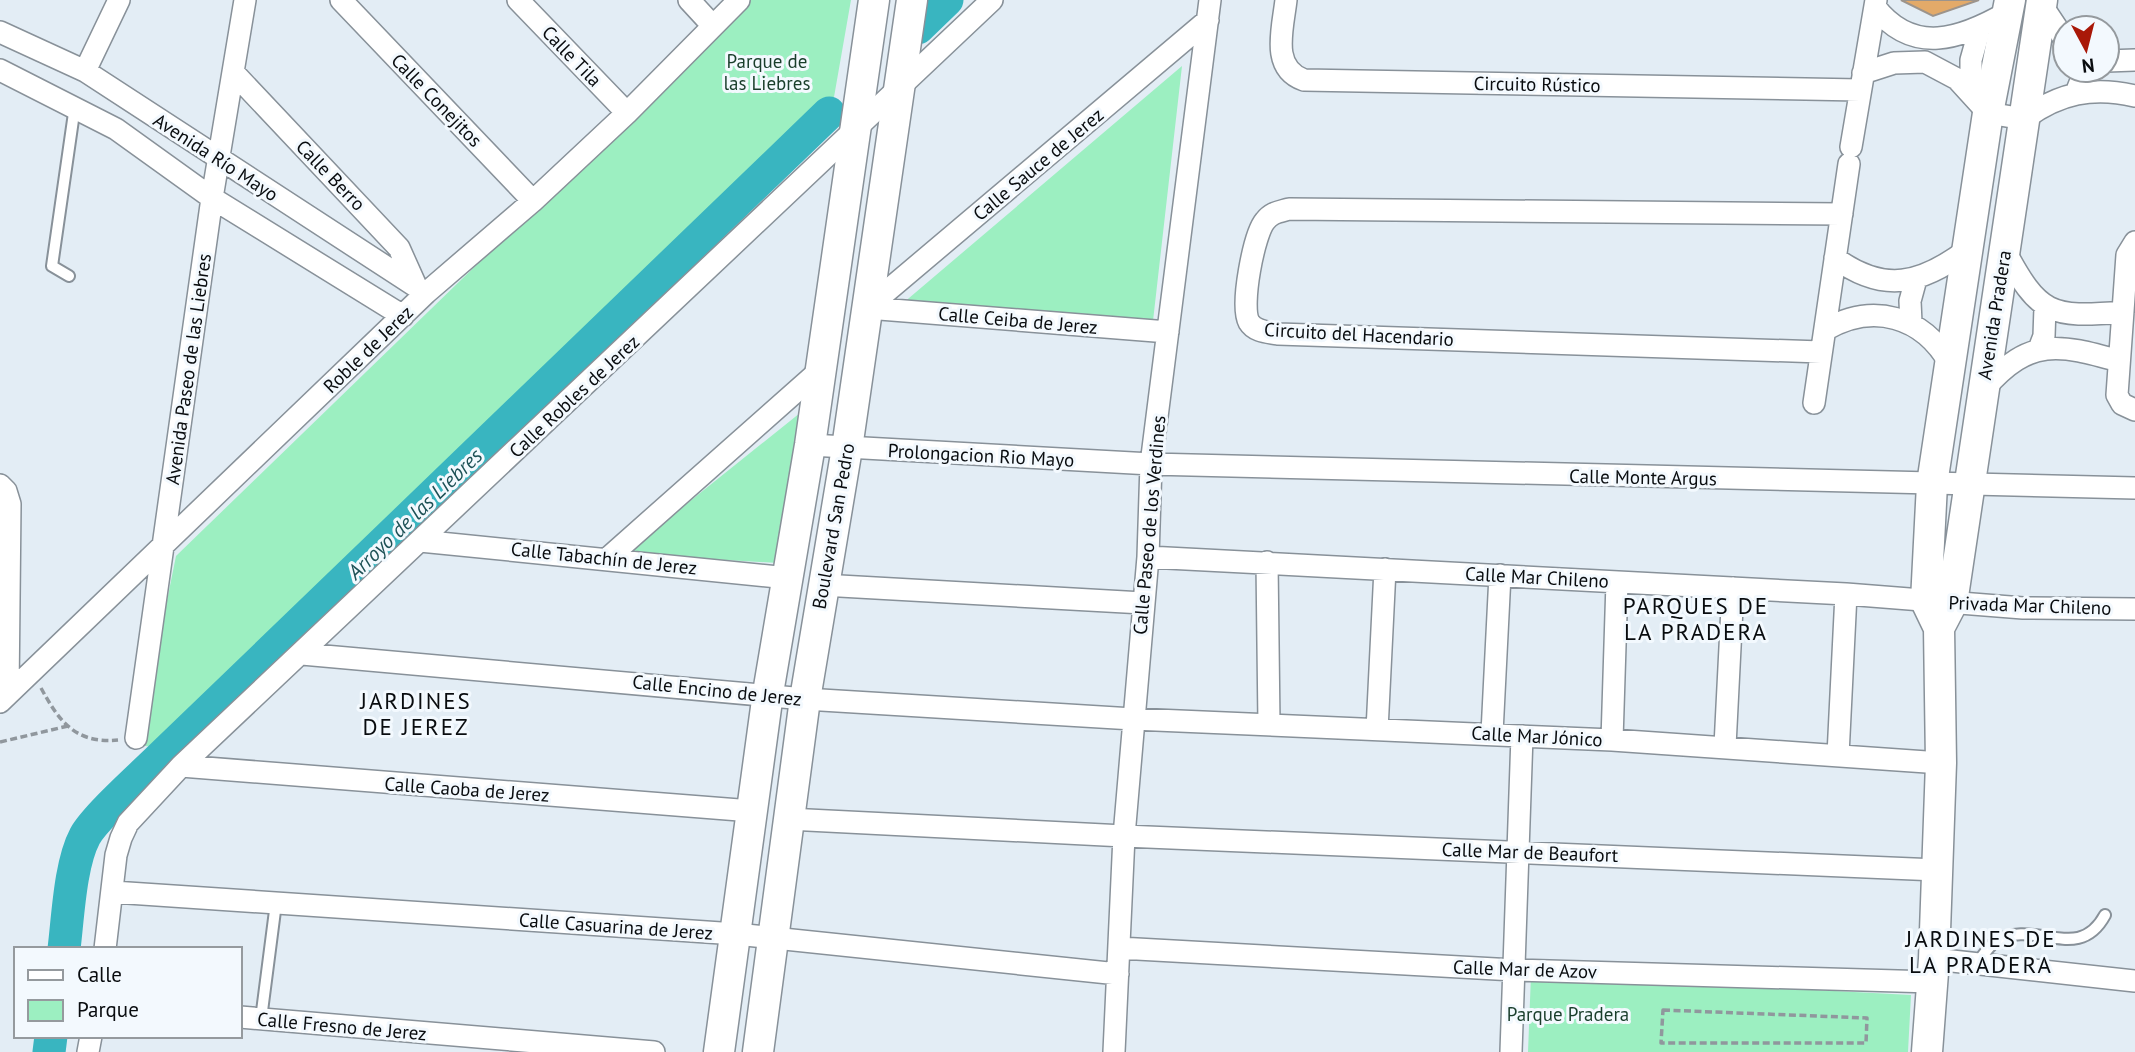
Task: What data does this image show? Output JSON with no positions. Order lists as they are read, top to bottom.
{
  "streets": {
    "street": [
      "Calle Tila",
      "Circuito Rústico",
      "Calle Conejitos",
      "Avenida Río Mayo",
      "Calle Sauce de Jerez",
      "Calle Berro",
      "Avenida Pradera",
      "Calle Ceiba de Jerez",
      "Circuito del Hacendario",
      "Roble de Jerez",
      "Avenida Paseo de las Liebres",
      "Calle Robles de Jerez",
      "Prolongacion Rio Mayo",
      "Calle Monte Argus",
      "Calle Paseo de los Verdines",
      "Boulevard San Pedro",
      "Calle Tabachín de Jerez",
      "Calle Mar Chileno",
      "Privada Mar Chileno",
      "Calle Encino de Jerez",
      "Calle Mar Jónico",
      "Calle Caoba de Jerez",
      "Calle Mar de Beaufort",
      "Calle Casuarina de Jerez",
      "Calle Mar de Azov",
      "Calle Fresno de Jerez"
    ]
  },
  "crossings": [
    ["Calle Tila", "Roble de Jerez"],
    ["Circuito Rústico", "Avenida Pradera"],
    ["Calle Conejitos", "Roble de Jerez"],
    ["Avenida Río Mayo", "Calle Berro"],
    ["Avenida Río Mayo", "Roble de Jerez"],
    ["Avenida Río Mayo", "Avenida Paseo de las Liebres"],
    ["Calle Sauce de Jerez", "Calle Ceiba de Jerez"],
    ["Calle Sauce de Jerez", "Calle Paseo de los Verdines"],
    ["Calle Sauce de Jerez", "Boulevard San Pedro"],
    ["Calle Berro", "Roble de Jerez"],
    ["Calle Berro", "Avenida Paseo de las Liebres"],
    ["Avenida Pradera", "Calle Monte Argus"],
    ["Avenida Pradera", "Calle Mar Chileno"],
    ["Avenida Pradera", "Privada Mar Chileno"],
    ["Avenida Pradera", "Calle Mar Jónico"],
    ["Avenida Pradera", "Calle Mar de Beaufort"],
    ["Avenida Pradera", "Calle Mar de Azov"],
    ["Calle Ceiba de Jerez", "Calle Paseo de los Verdines"],
    ["Calle Ceiba de Jerez", "Boulevard San Pedro"],
    ["Roble de Jerez", "Avenida Paseo de las Liebres"],
    ["Calle Robles de Jerez", "Boulevard San Pedro"],
    ["Calle Robles de Jerez", "Calle Tabachín de Jerez"],
    ["Calle Robles de Jerez", "Calle Encino de Jerez"],
    ["Calle Robles de Jerez", "Calle Caoba de Jerez"],
    ["Calle Robles de Jerez", "Calle Casuarina de Jerez"],
    ["Prolongacion Rio Mayo", "Calle Monte Argus"],
    ["Prolongacion Rio Mayo", "Calle Paseo de los Verdines"],
    ["Prolongacion Rio Mayo", "Boulevard San Pedro"],
    ["Calle Monte Argus", "Calle Paseo de los Verdines"],
    ["Calle Paseo de los Verdines", "Calle Mar Chileno"],
    ["Calle Paseo de los Verdines", "Calle Encino de Jerez"],
    ["Calle Paseo de los Verdines", "Calle Mar Jónico"],
    ["Calle Paseo de los Verdines", "Calle Mar de Beaufort"],
    ["Calle Paseo de los Verdines", "Calle Casuarina de Jerez"],
    ["Calle Paseo de los Verdines", "Calle Mar de Azov"],
    ["Boulevard San Pedro", "Calle Tabachín de Jerez"],
    ["Boulevard San Pedro", "Calle Encino de Jerez"],
    ["Boulevard San Pedro", "Calle Caoba de Jerez"],
    ["Boulevard San Pedro", "Calle Casuarina de Jerez"],
    ["Calle Mar Chileno", "Privada Mar Chileno"],
    ["Calle Encino de Jerez", "Calle Mar Jónico"]
  ],
  "districts": ["PARQUES DE LA PRADERA", "JARDINES DE JEREZ", "JARDINES DE LA PRADERA"],
  "water": ["Arroyo de las Liebres"],
  "parks": ["Parque de las Liebres", "Parque Pradera"],
  "legend": ["Calle", "Parque"],
  "north": "bottom"
}
